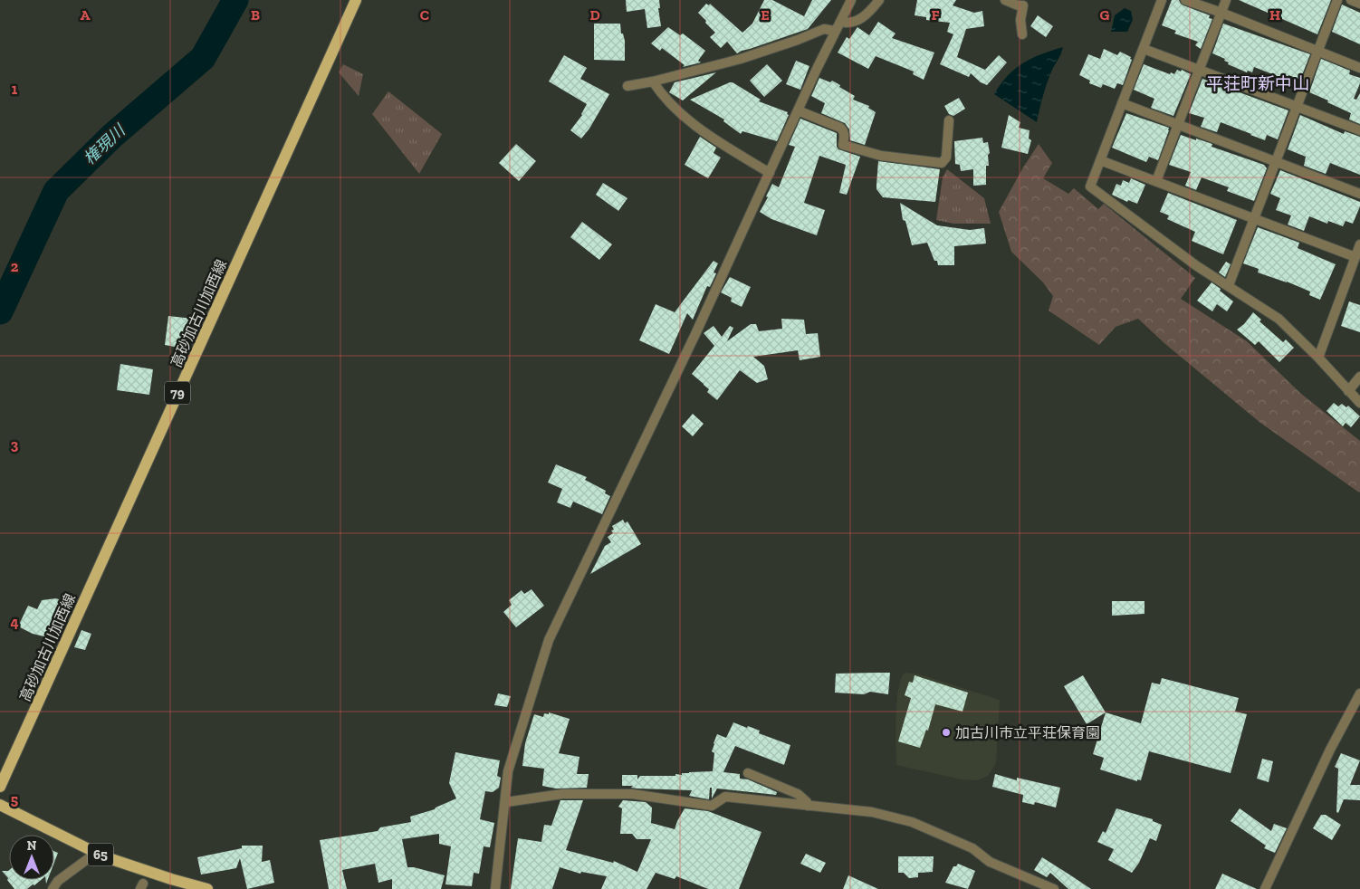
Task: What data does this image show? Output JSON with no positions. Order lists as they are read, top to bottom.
{
  "streets": {
    "main road": ["高砂加古川加西線", "79", "65"]
  },
  "districts": ["平荘町新中山"],
  "water": ["権現川"],
  "places": ["加古川市立平荘保育園"],
  "north": "top",
  "grid": {
    "columns": [
      "A",
      "B",
      "C",
      "D",
      "E",
      "F",
      "G",
      "H"
    ],
    "rows": [
      "1",
      "2",
      "3",
      "4",
      "5"
    ]
  }
}
